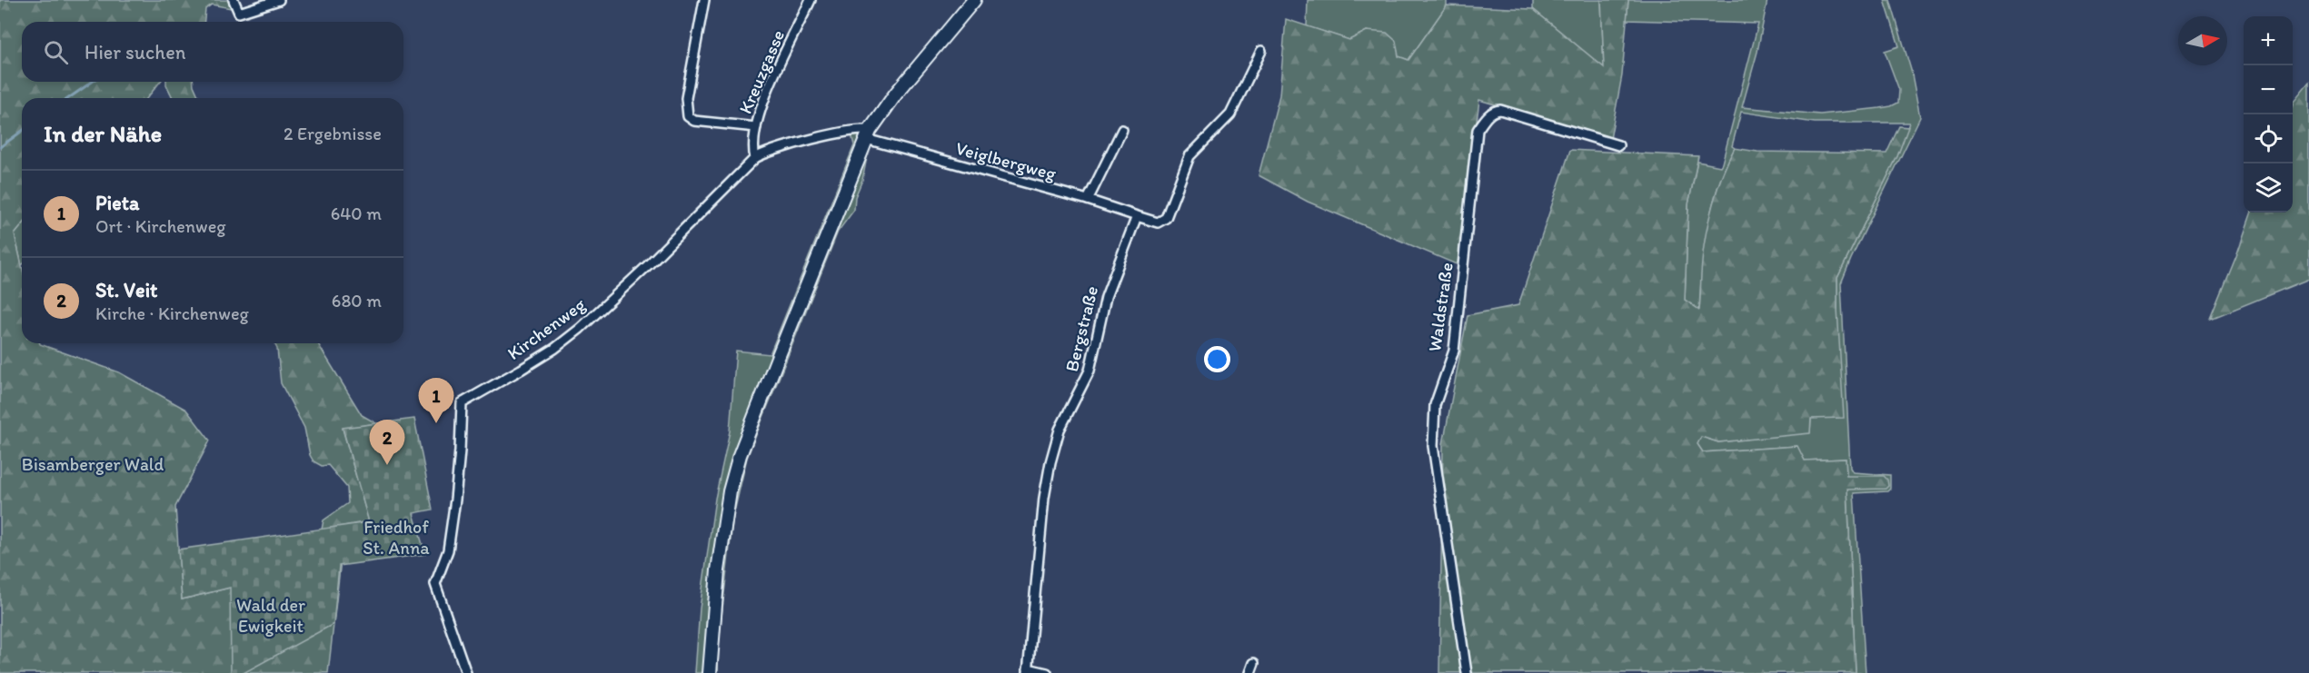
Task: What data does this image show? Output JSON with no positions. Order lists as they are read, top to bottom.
{
  "streets": {
    "street": [
      "Kreuzgasse",
      "Veiglbergweg",
      "Waldstraße",
      "Kirchenweg",
      "Bergstraße"
    ]
  },
  "crossings": [
    ["Kreuzgasse", "Kirchenweg"],
    ["Veiglbergweg", "Kirchenweg"],
    ["Veiglbergweg", "Bergstraße"]
  ],
  "parks": ["Bisamberger Wald", "Friedhof St. Anna", "Wald der Ewigkeit"],
  "north": "right",
  "page": {
    "map_buttons": ["+", "−"],
    "search": "Hier suchen",
    "heading": ["In der Nähe", "2 Ergebnisse"],
    "list": [
      {
        "mark": "1",
        "name": "Pieta",
        "note": "Ort · Kirchenweg",
        "value": "640 m"
      },
      {
        "mark": "2",
        "name": "St. Veit",
        "note": "Kirche · Kirchenweg",
        "value": "680 m"
      }
    ],
    "pins": ["1", "2"]
  }
}
